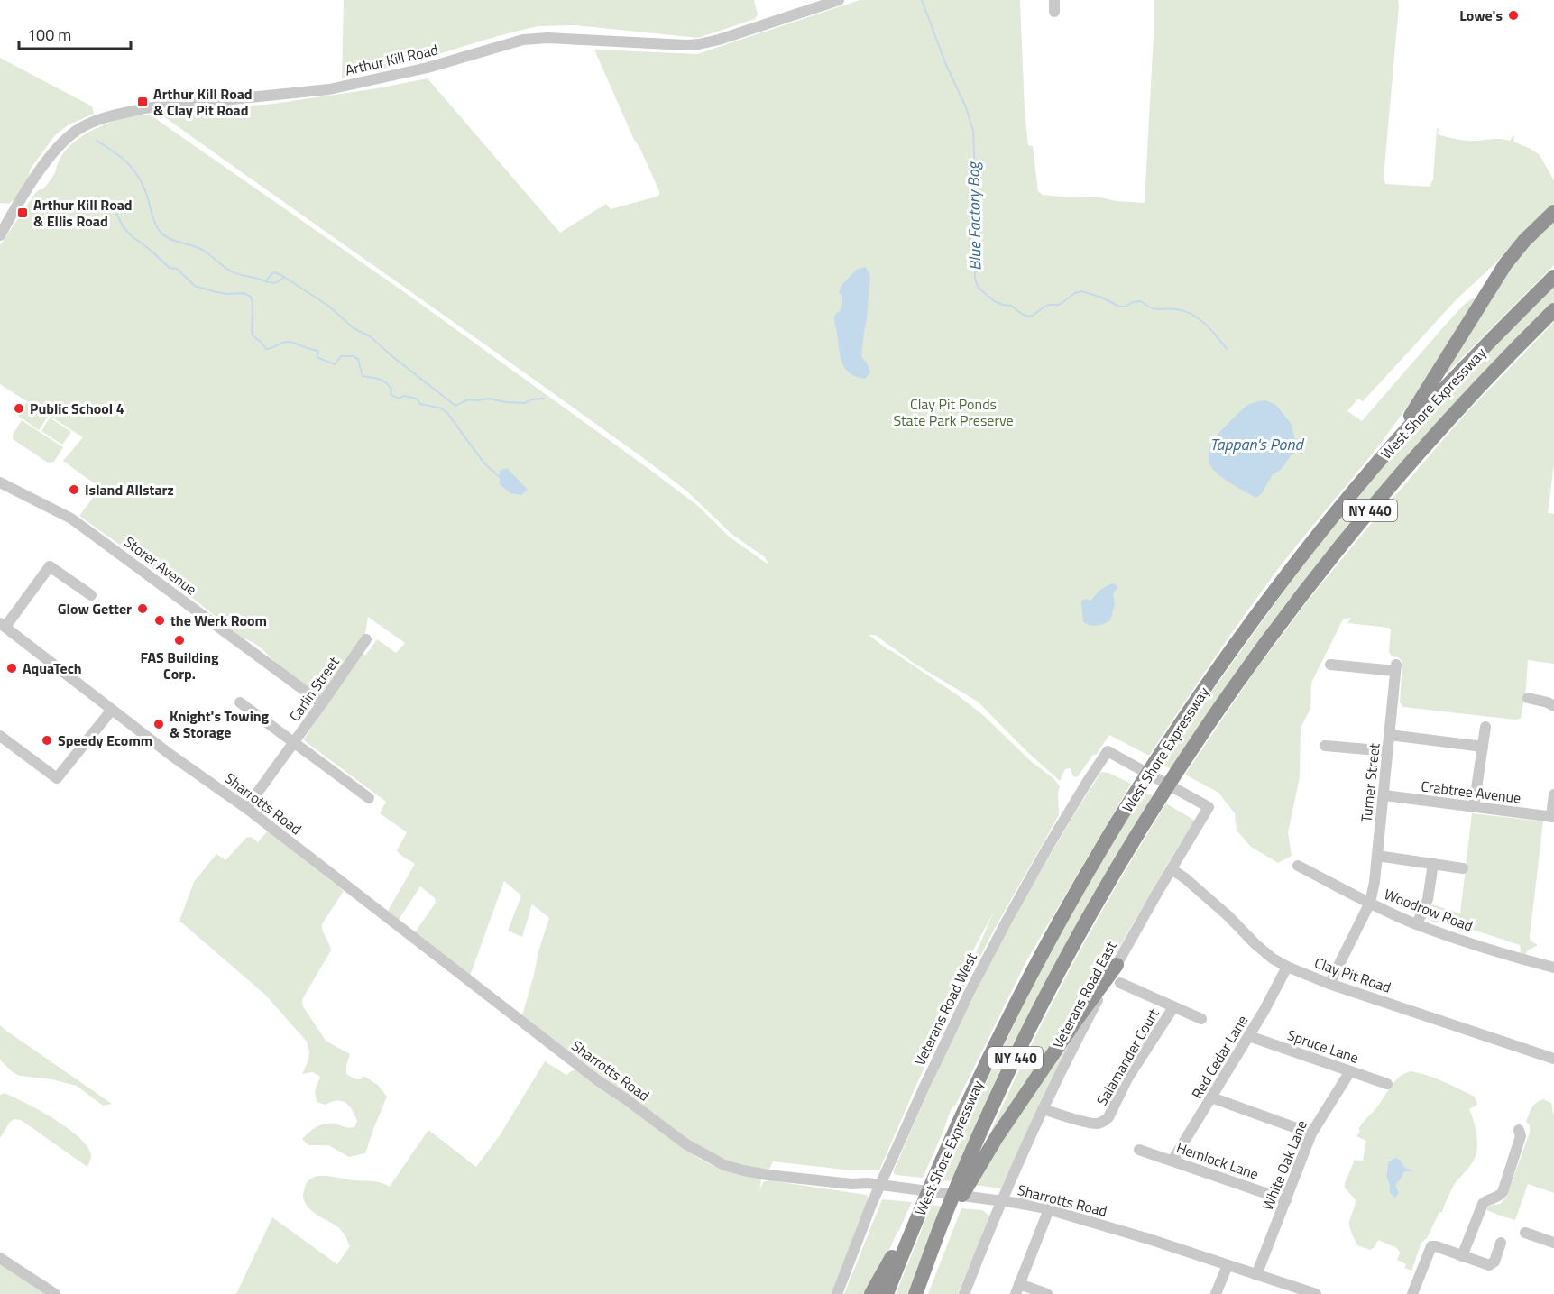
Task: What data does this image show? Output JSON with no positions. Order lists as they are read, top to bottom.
{
  "streets": {
    "highway": ["West Shore Expressway", "NY 440"],
    "street": [
      "Arthur Kill Road",
      "Storer Avenue",
      "Carlin Street",
      "Turner Street",
      "Crabtree Avenue",
      "Sharrotts Road",
      "Woodrow Road",
      "Clay Pit Road",
      "Veterans Road East",
      "Veterans Road West",
      "Spruce Lane",
      "Salamander Court",
      "Red Cedar Lane",
      "Hemlock Lane",
      "White Oak Lane"
    ]
  },
  "crossings": [
    ["Storer Avenue", "Carlin Street"],
    ["Carlin Street", "Sharrotts Road"],
    ["Turner Street", "Crabtree Avenue"],
    ["Turner Street", "Woodrow Road"],
    ["Turner Street", "Clay Pit Road"],
    ["Sharrotts Road", "Veterans Road East"],
    ["Sharrotts Road", "Veterans Road West"],
    ["Sharrotts Road", "White Oak Lane"],
    ["Clay Pit Road", "Veterans Road East"],
    ["Clay Pit Road", "Red Cedar Lane"],
    ["Veterans Road East", "Veterans Road West"],
    ["Veterans Road East", "Salamander Court"],
    ["Spruce Lane", "Red Cedar Lane"],
    ["Spruce Lane", "White Oak Lane"],
    ["Red Cedar Lane", "Hemlock Lane"],
    ["Hemlock Lane", "White Oak Lane"]
  ],
  "water": ["Blue Factory Bog", "Tappan's Pond"],
  "parks": ["Clay Pit Ponds State Park Preserve"],
  "places": {
    "other": [
      "Lowe's",
      "Public School 4",
      "Island Allstarz",
      "Glow Getter",
      "the Werk Room",
      "FAS Building Corp.",
      "AquaTech",
      "Knight's Towing & Storage",
      "Speedy Ecomm"
    ],
    "transit": ["Arthur Kill Road & Clay Pit Road", "Arthur Kill Road & Ellis Road"]
  },
  "scale_bar": "100 m"
}
